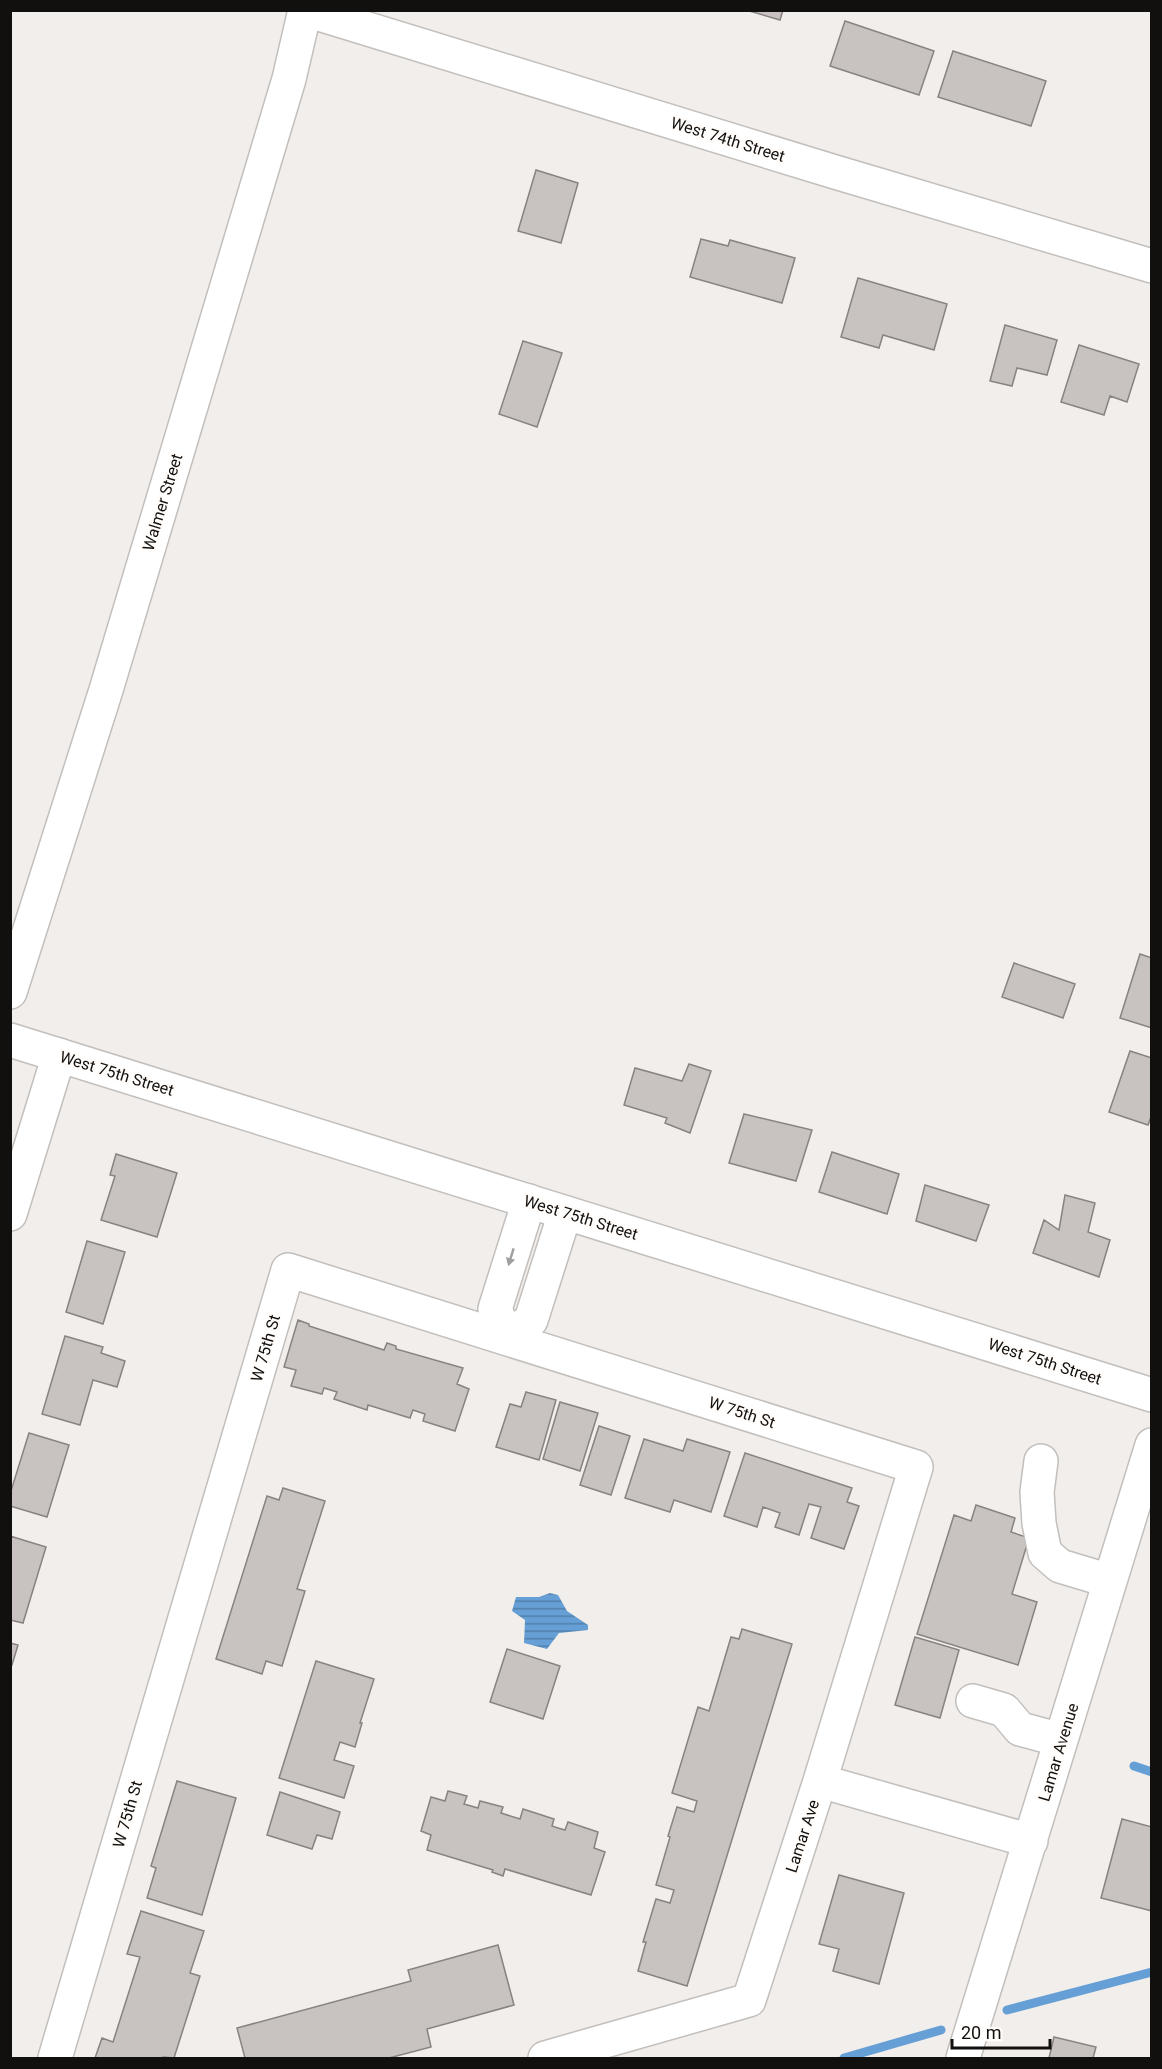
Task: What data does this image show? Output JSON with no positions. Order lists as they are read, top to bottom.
{
  "streets": {
    "street": [
      "West 74th Street",
      "Walmer Street",
      "West 75th Street",
      "W 75th St",
      "Lamar Avenue",
      "Lamar Ave"
    ]
  },
  "crossings": [
    ["West 74th Street", "Walmer Street"],
    ["W 75th St", "Lamar Ave"]
  ],
  "scale_bar": "20 m"
}
